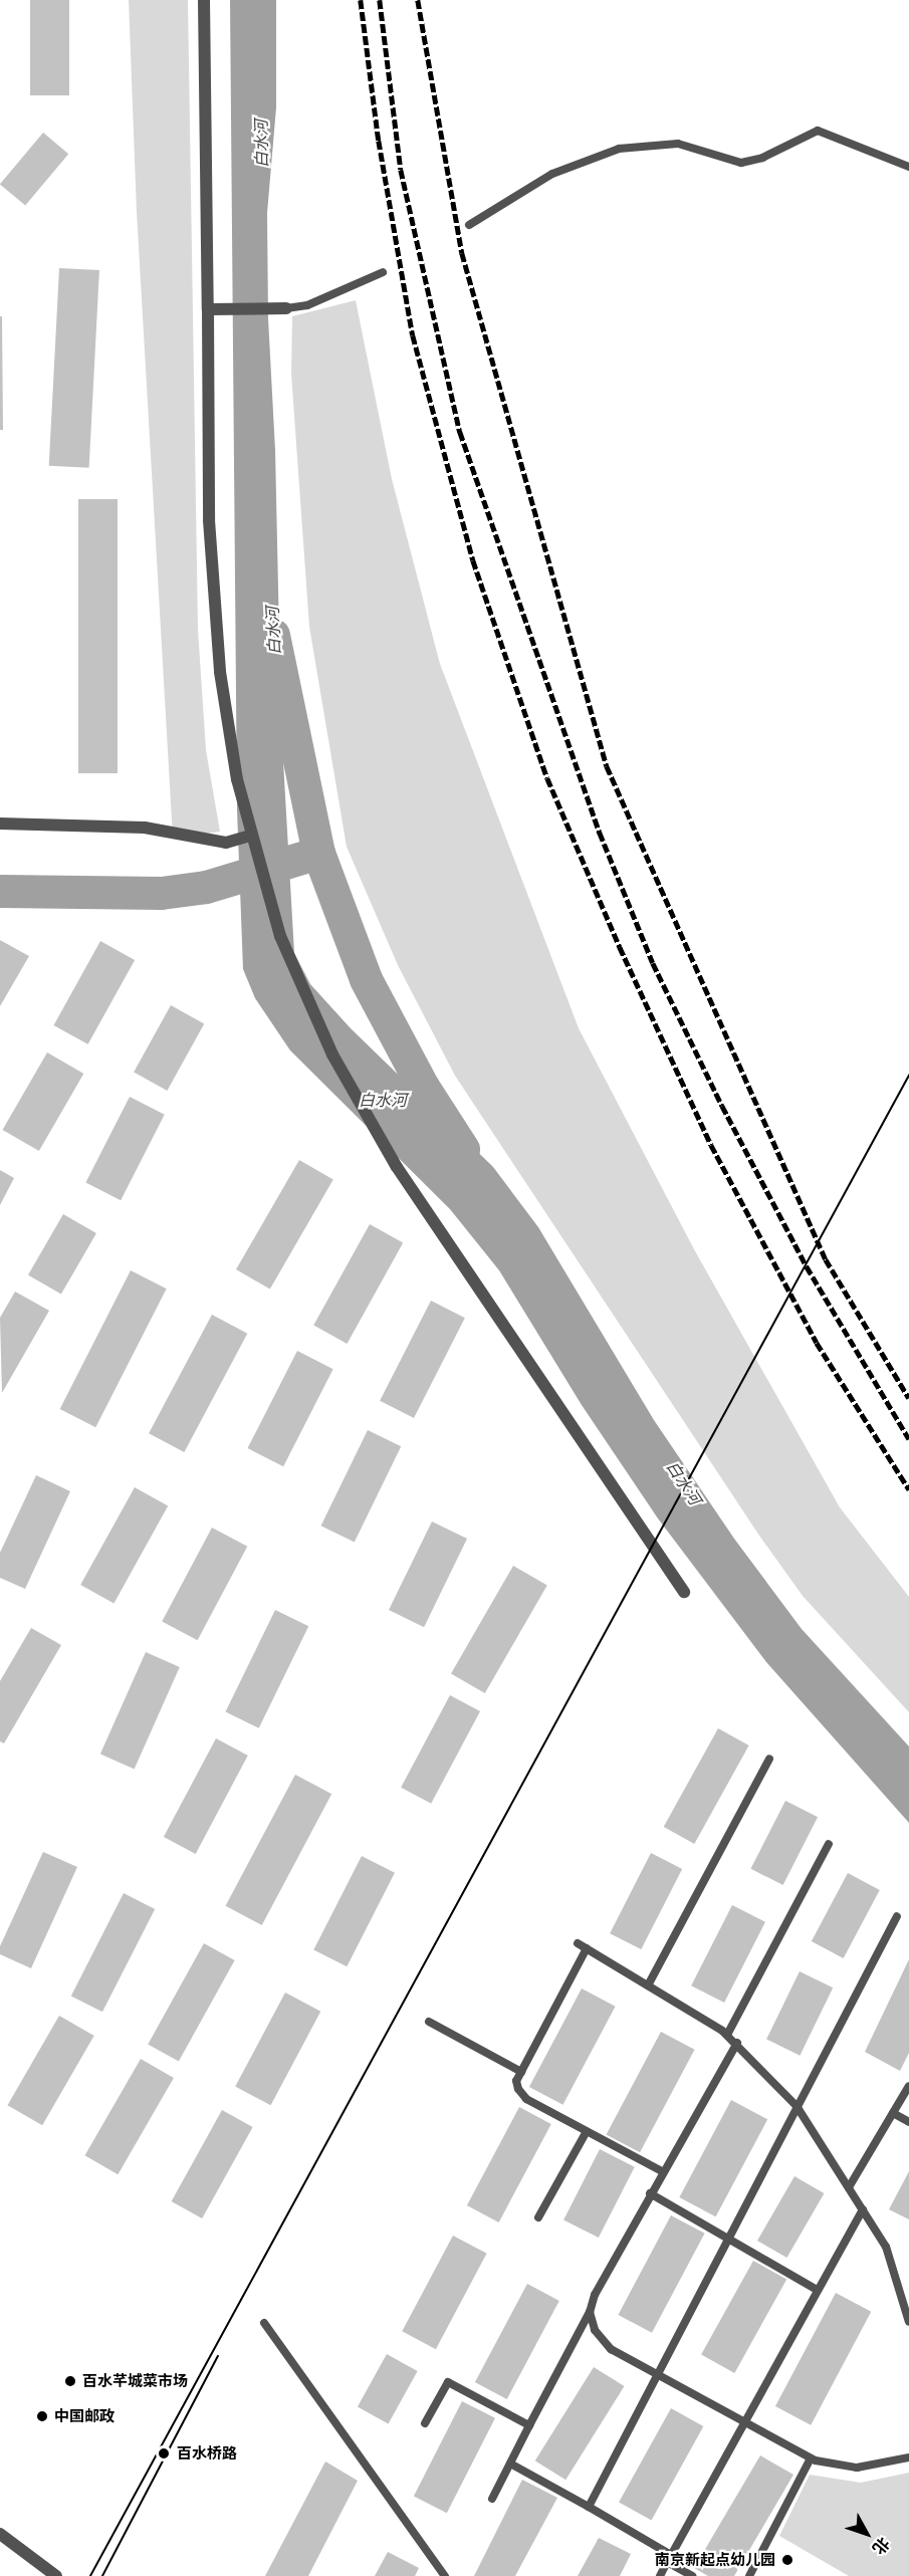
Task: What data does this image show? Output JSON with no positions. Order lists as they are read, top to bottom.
{
  "water": ["白水河"],
  "places": [
    "百水芊城菜市场",
    "中国邮政",
    "百水桥路",
    "南京新起点幼儿园"
  ],
  "north": "bottom right"
}
